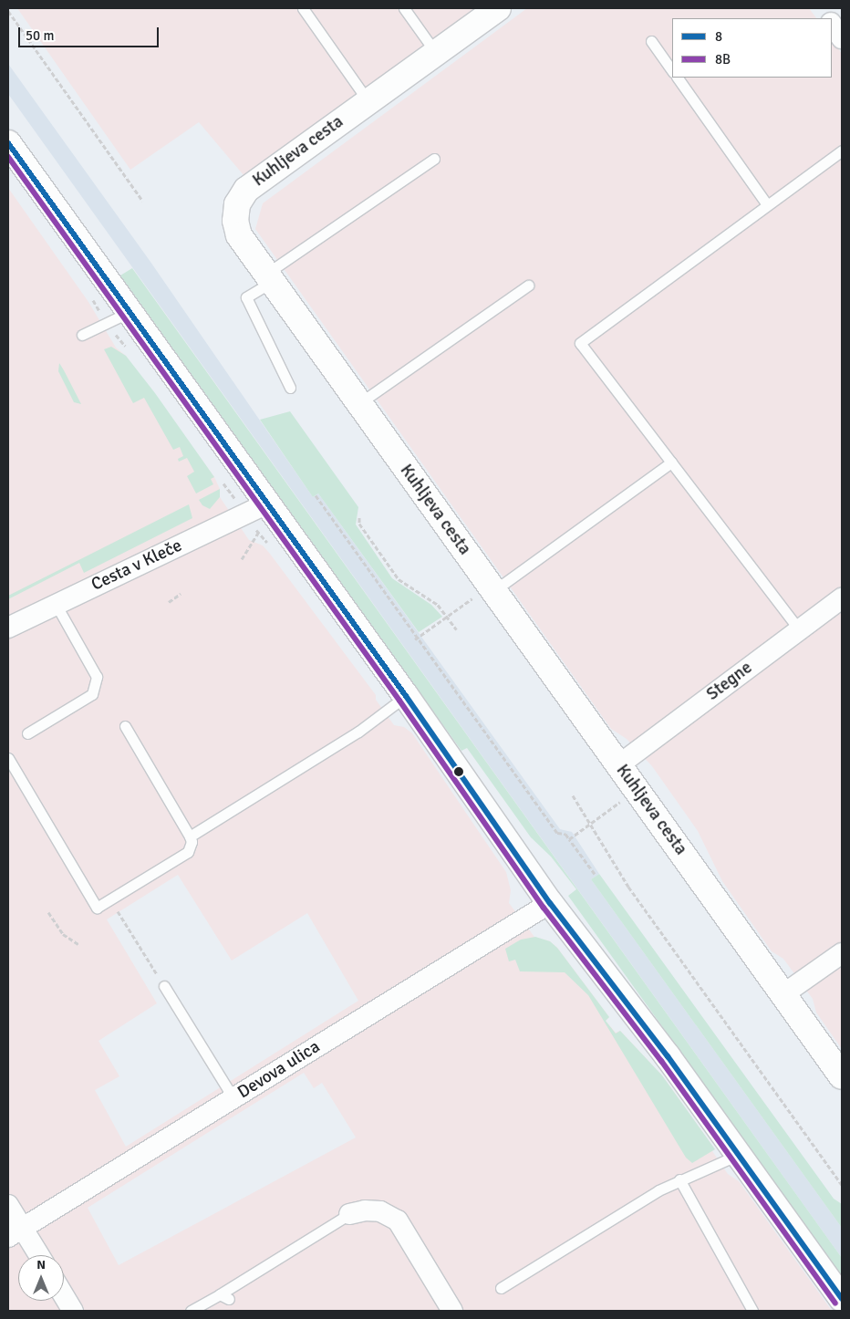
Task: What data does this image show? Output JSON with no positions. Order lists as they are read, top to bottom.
{
  "streets": {
    "street": [
      "Kuhljeva cesta",
      "Cesta v Kleče",
      "Stegne",
      "Devova ulica"
    ]
  },
  "crossings": [
    ["Kuhljeva cesta", "Stegne"]
  ],
  "lines": ["transit line 8", "transit line 8B"],
  "legend": ["8", "8B"],
  "scale_bar": "50 m",
  "north": "top"
}
